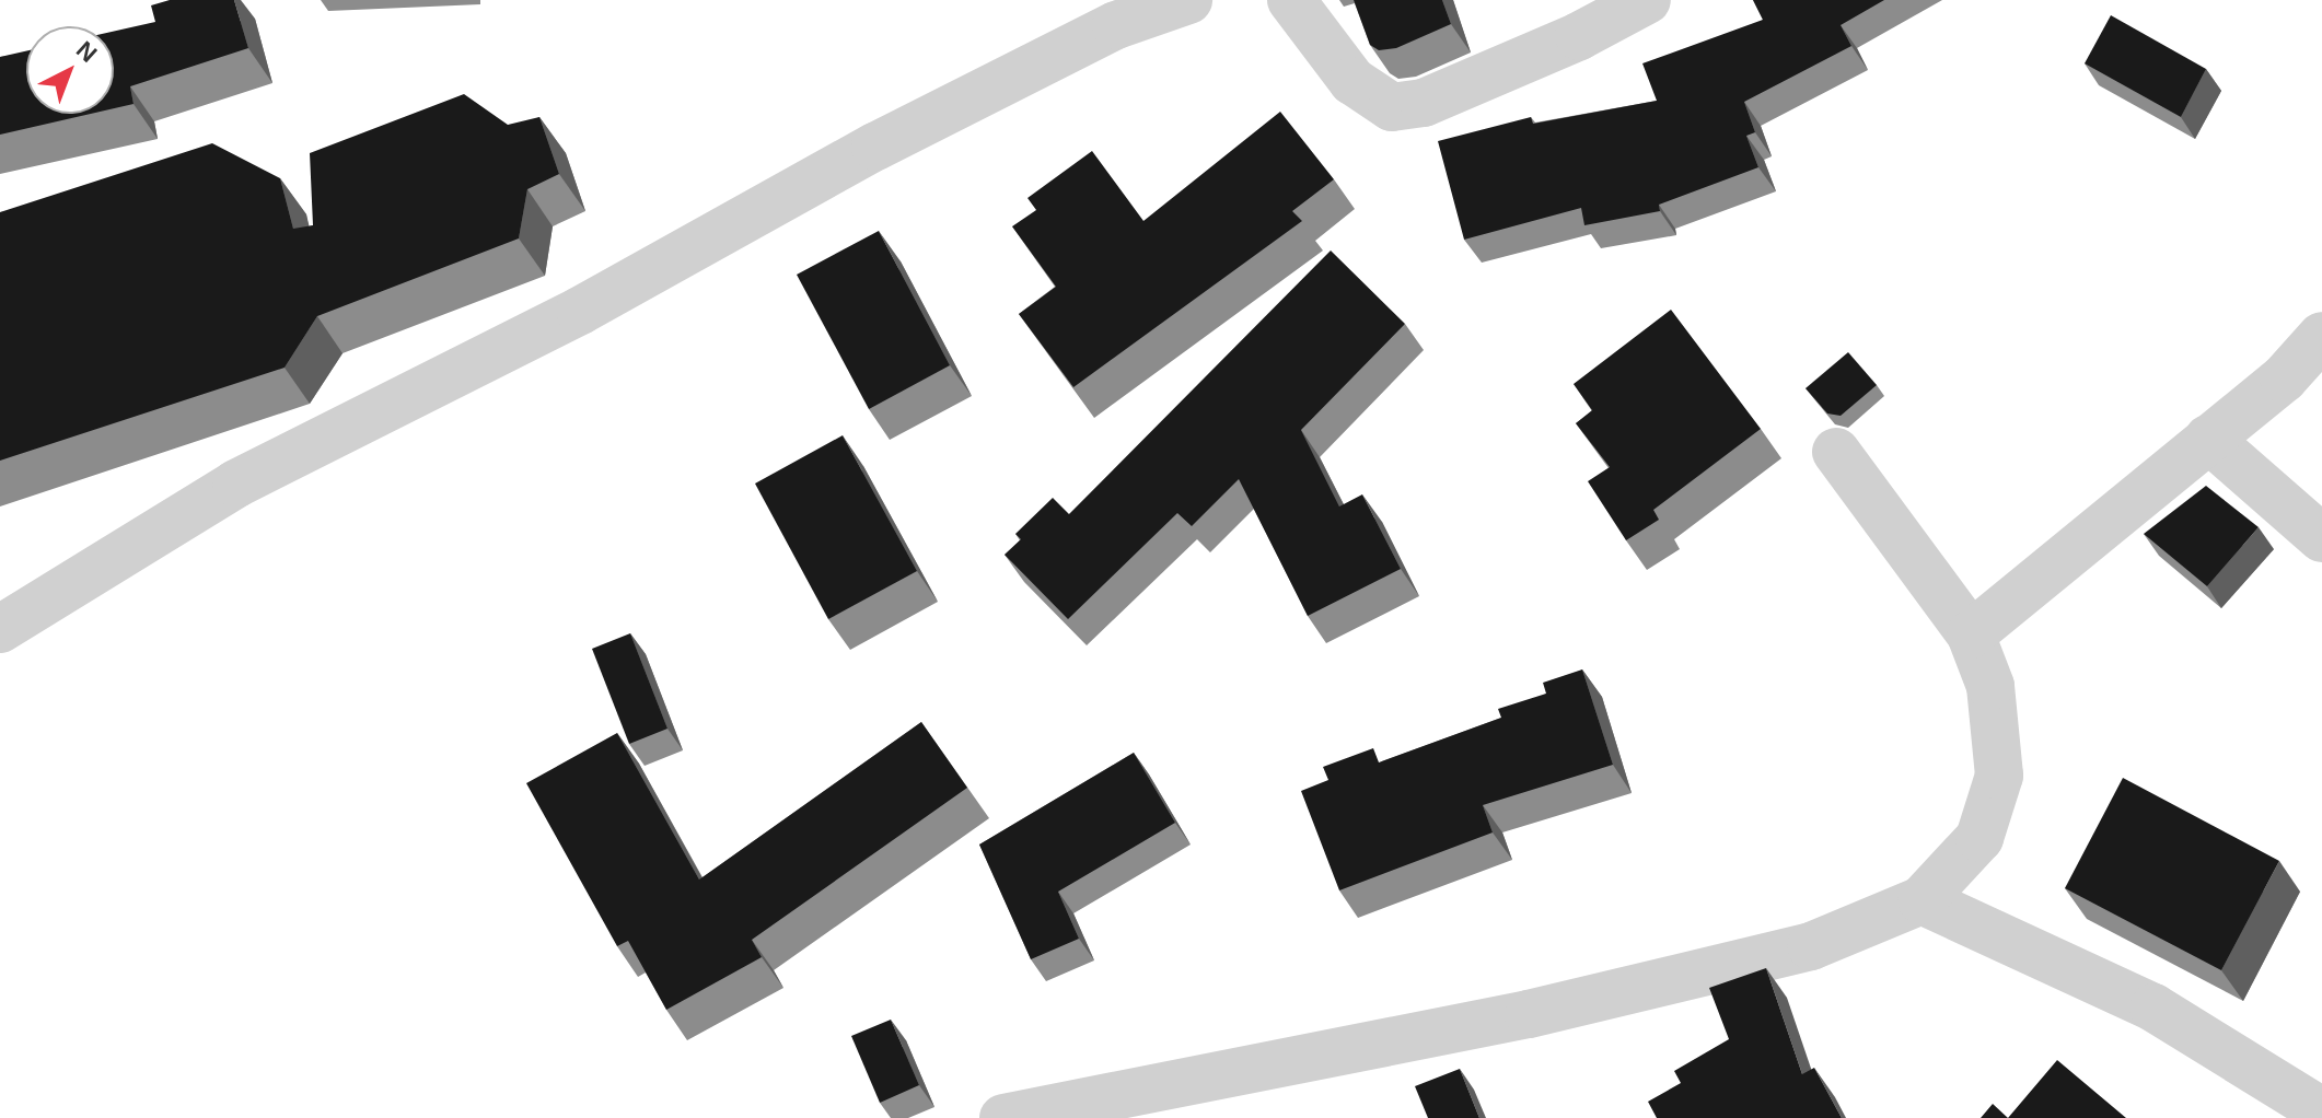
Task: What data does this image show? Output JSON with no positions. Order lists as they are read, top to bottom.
{
  "north": "top right"
}
